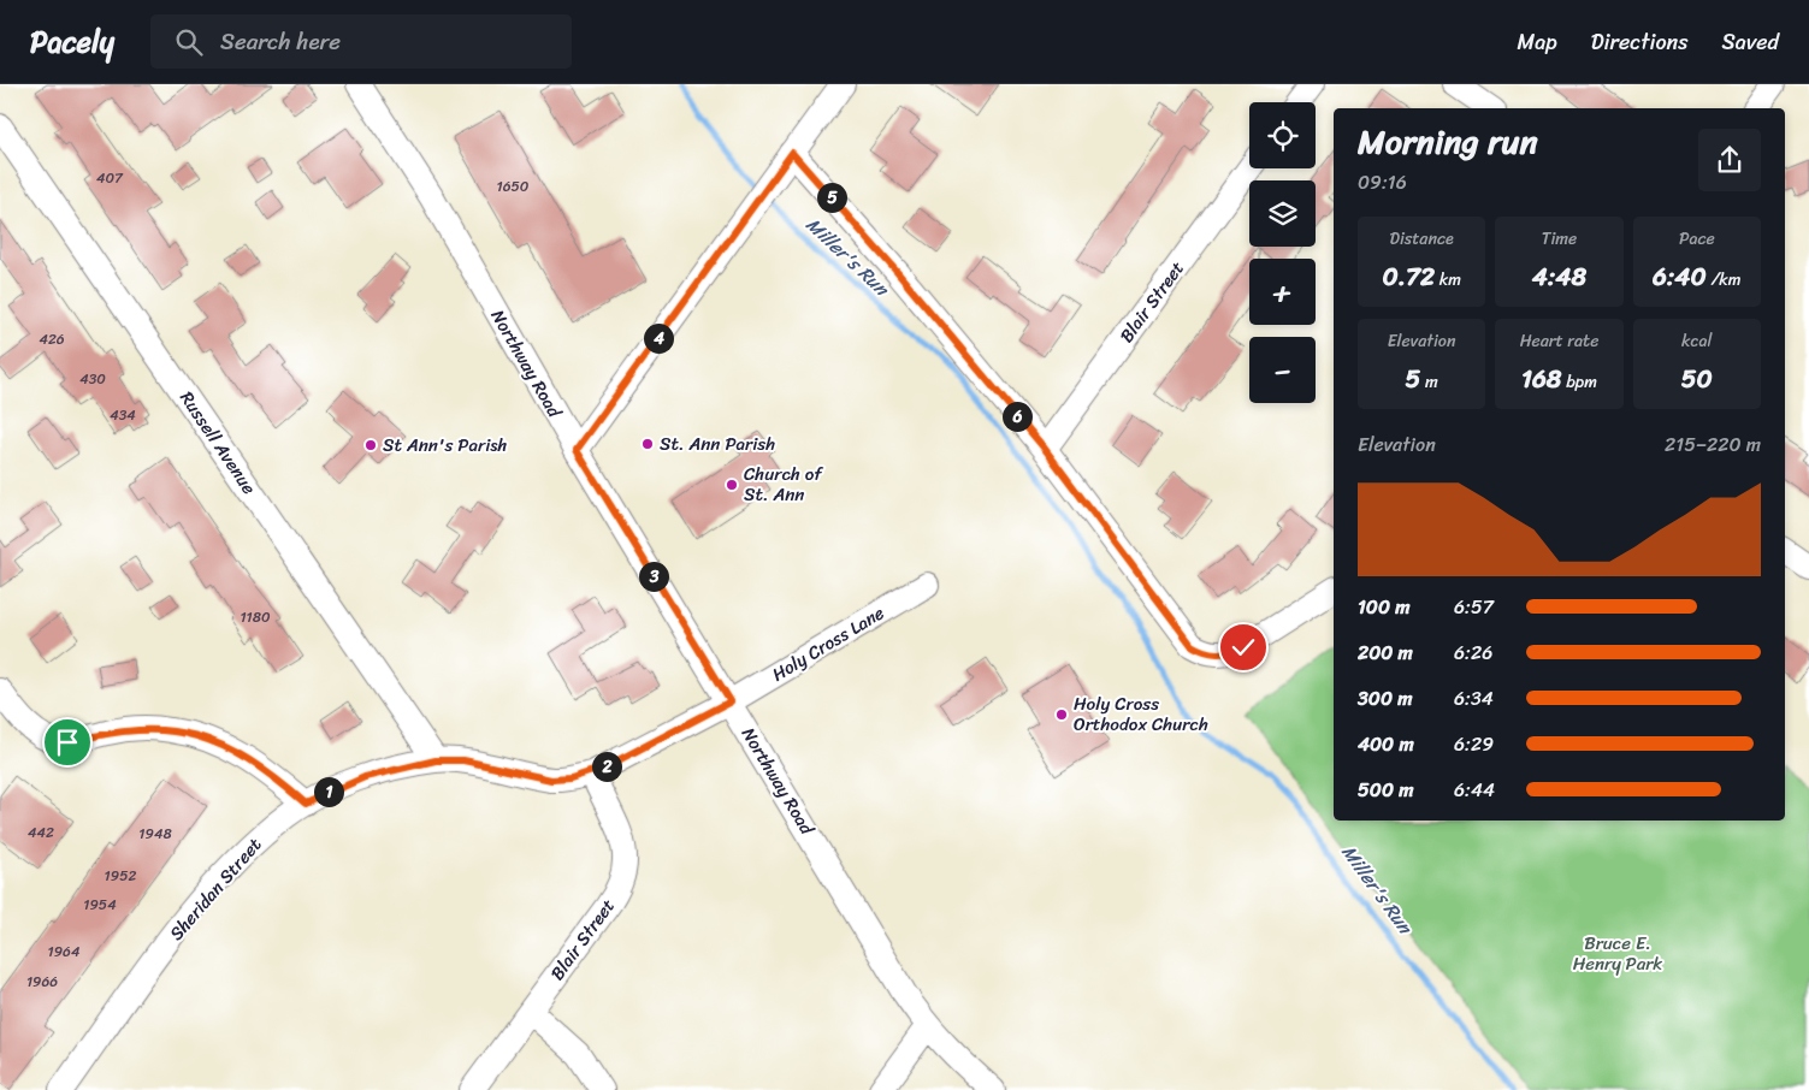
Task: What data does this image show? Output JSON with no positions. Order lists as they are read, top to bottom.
{
  "streets": {
    "street": [
      "Blair Street",
      "Northway Road",
      "Russell Avenue",
      "Holy Cross Lane",
      "Sheridan Street"
    ]
  },
  "crossings": [
    ["Blair Street", "Sheridan Street"],
    ["Northway Road", "Holy Cross Lane"],
    ["Northway Road", "Sheridan Street"],
    ["Russell Avenue", "Sheridan Street"],
    ["Holy Cross Lane", "Sheridan Street"]
  ],
  "water": ["Miller's Run"],
  "parks": ["Bruce E. Henry Park"],
  "places": [
    "St. Ann Parish",
    "St Ann's Parish",
    "Church of St. Ann",
    "Holy Cross Orthodox Church"
  ],
  "house_numbers": [
    "407",
    "1650",
    "426",
    "430",
    "434",
    "1180",
    "442",
    "1948",
    "1952",
    "1954",
    "1964",
    "1966"
  ],
  "page": {
    "header": "Pacely",
    "search": "Search here",
    "nav": ["Map", "Directions", "Saved"],
    "map_buttons": ["+", "−"],
    "heading": ["Morning run", "09:16"],
    "pins": [
      "5",
      "4",
      "6",
      "3",
      "2",
      "1"
    ],
    "stats": [
      ["Distance", "0.72 km"],
      ["Time", "4:48"],
      ["Pace", "6:40 /km"],
      ["Elevation", "5 m"],
      ["Heart rate", "168 bpm"],
      ["kcal", "50"]
    ],
    "chart": ["Elevation", "215–220 m"],
    "list": [
      {
        "name": "100 m",
        "note": "6:57"
      },
      {
        "name": "200 m",
        "note": "6:26"
      },
      {
        "name": "300 m",
        "note": "6:34"
      },
      {
        "name": "400 m",
        "note": "6:29"
      },
      {
        "name": "500 m",
        "note": "6:44"
      }
    ]
  }
}
